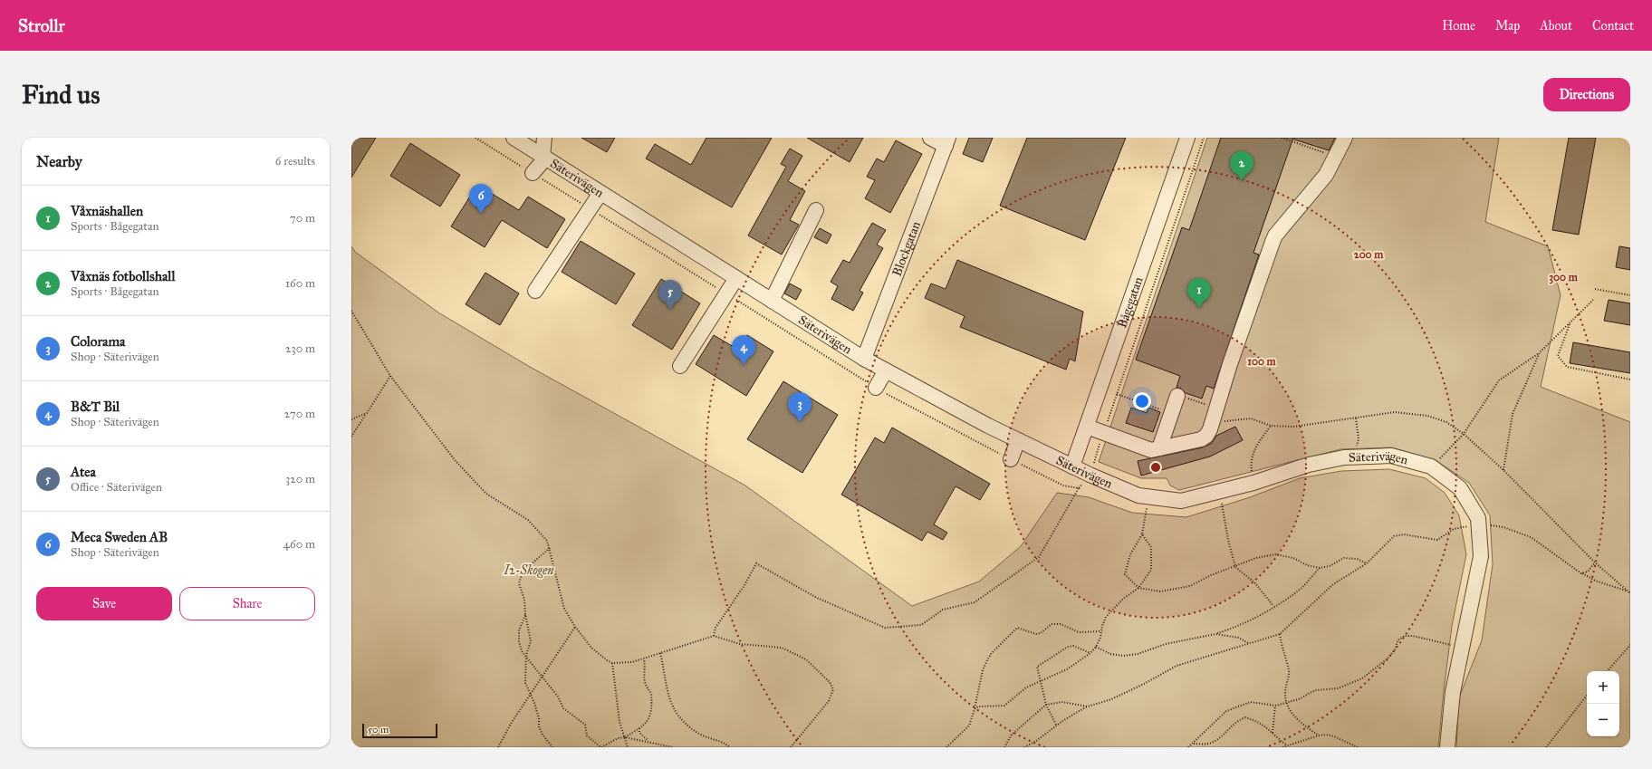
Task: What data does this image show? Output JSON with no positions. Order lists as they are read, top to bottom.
{
  "streets": {
    "street": ["Säterivägen", "Blockgatan", "Bågegatan"]
  },
  "crossings": [
    ["Säterivägen", "Blockgatan"],
    ["Säterivägen", "Bågegatan"]
  ],
  "parks": ["I2-Skogen"],
  "scale_bar": "50 m",
  "page": {
    "header": "Strollr",
    "nav": [
      "Home",
      "Map",
      "About",
      "Contact"
    ],
    "buttons": [
      "Directions",
      ["Save", "Share"]
    ],
    "title": "Find us",
    "heading": ["Nearby", "6 results"],
    "pins": [
      "2",
      "6",
      "1",
      "5",
      "4",
      "3"
    ],
    "list": [
      {
        "mark": "1",
        "name": "Våxnäshallen",
        "note": "Sports · Bågegatan",
        "value": "70 m"
      },
      {
        "mark": "2",
        "name": "Våxnäs fotbollshall",
        "note": "Sports · Bågegatan",
        "value": "160 m"
      },
      {
        "mark": "3",
        "name": "Colorama",
        "note": "Shop · Säterivägen",
        "value": "230 m"
      },
      {
        "mark": "4",
        "name": "B&T Bil",
        "note": "Shop · Säterivägen",
        "value": "270 m"
      },
      {
        "mark": "5",
        "name": "Atea",
        "note": "Office · Säterivägen",
        "value": "320 m"
      },
      {
        "mark": "6",
        "name": "Meca Sweden AB",
        "note": "Shop · Säterivägen",
        "value": "460 m"
      }
    ],
    "map_buttons": ["+", "−"],
    "scale": "50 m"
  },
  "rings": ["200 m", "300 m", "100 m"]
}
